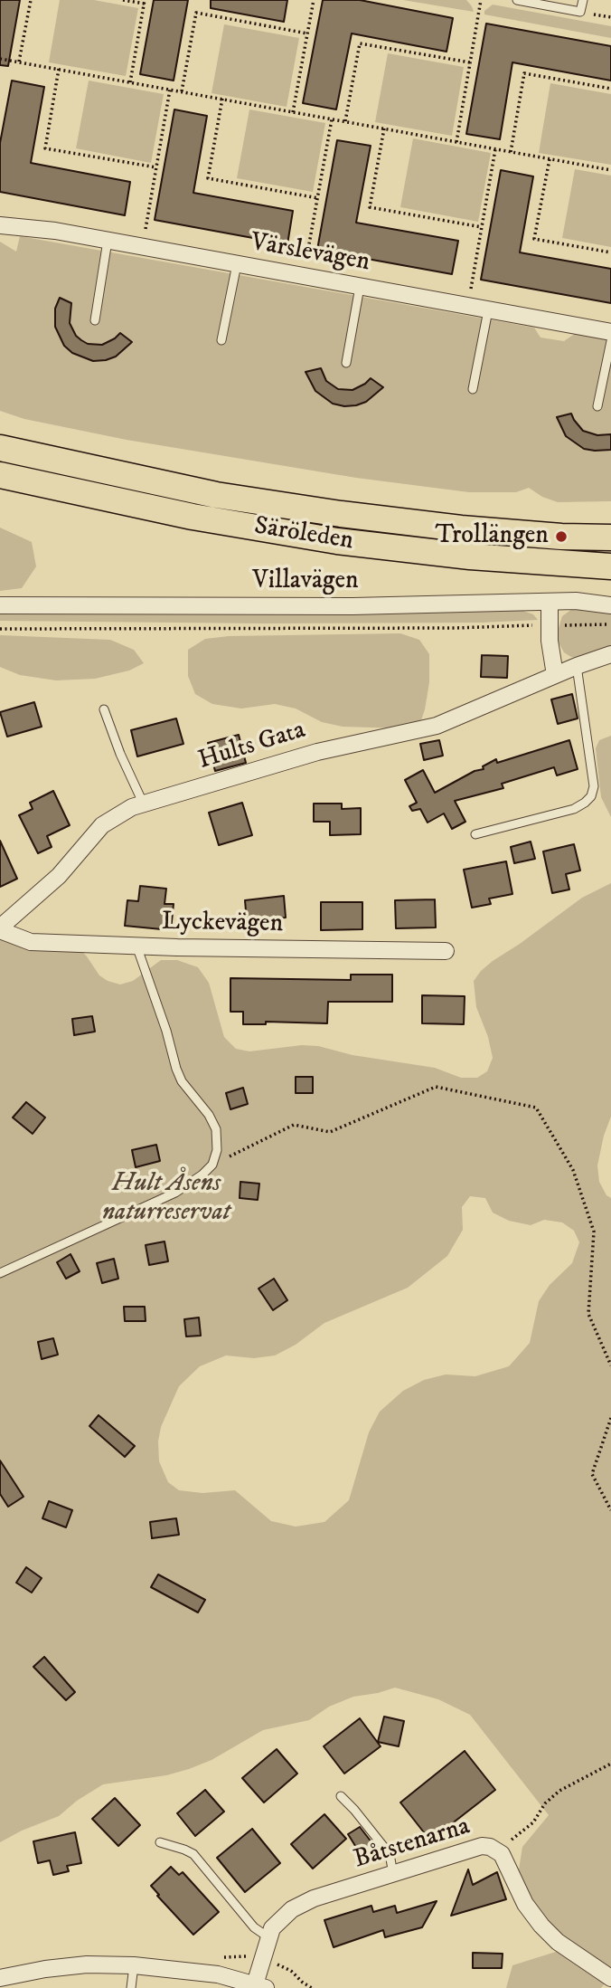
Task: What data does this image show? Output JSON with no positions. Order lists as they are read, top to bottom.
{
  "streets": {
    "main road": ["Säröleden"],
    "street": [
      "Värslevägen",
      "Villavägen",
      "Hults Gata",
      "Lyckevägen",
      "Båtstenarna"
    ]
  },
  "crossings": [
    ["Hults Gata", "Lyckevägen"]
  ],
  "parks": ["Hult Åsens naturreservat"],
  "places": ["Trollängen"]
}
